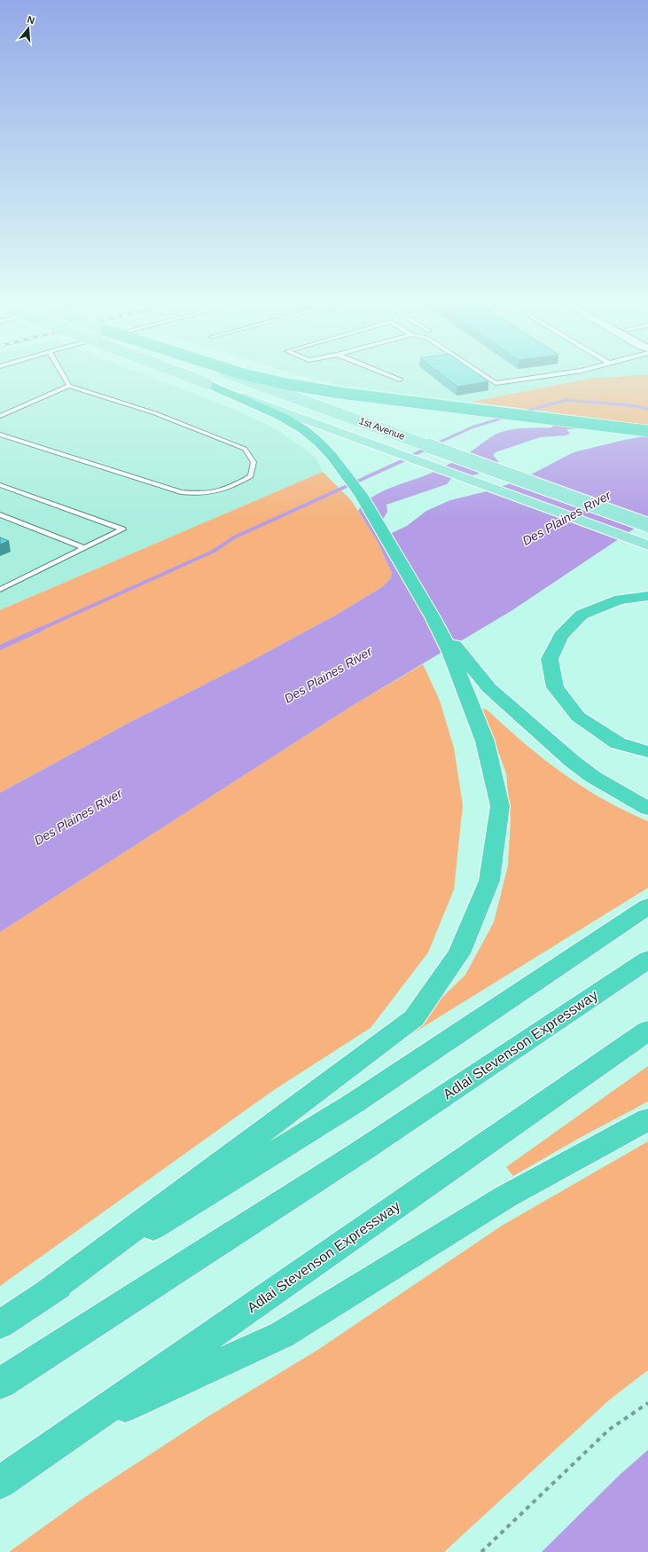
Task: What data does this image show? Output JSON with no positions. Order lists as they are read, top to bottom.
{
  "streets": {
    "highway": ["Adlai Stevenson Expressway"],
    "main road": ["1st Avenue"]
  },
  "water": ["Des Plaines River"],
  "north": "top"
}
